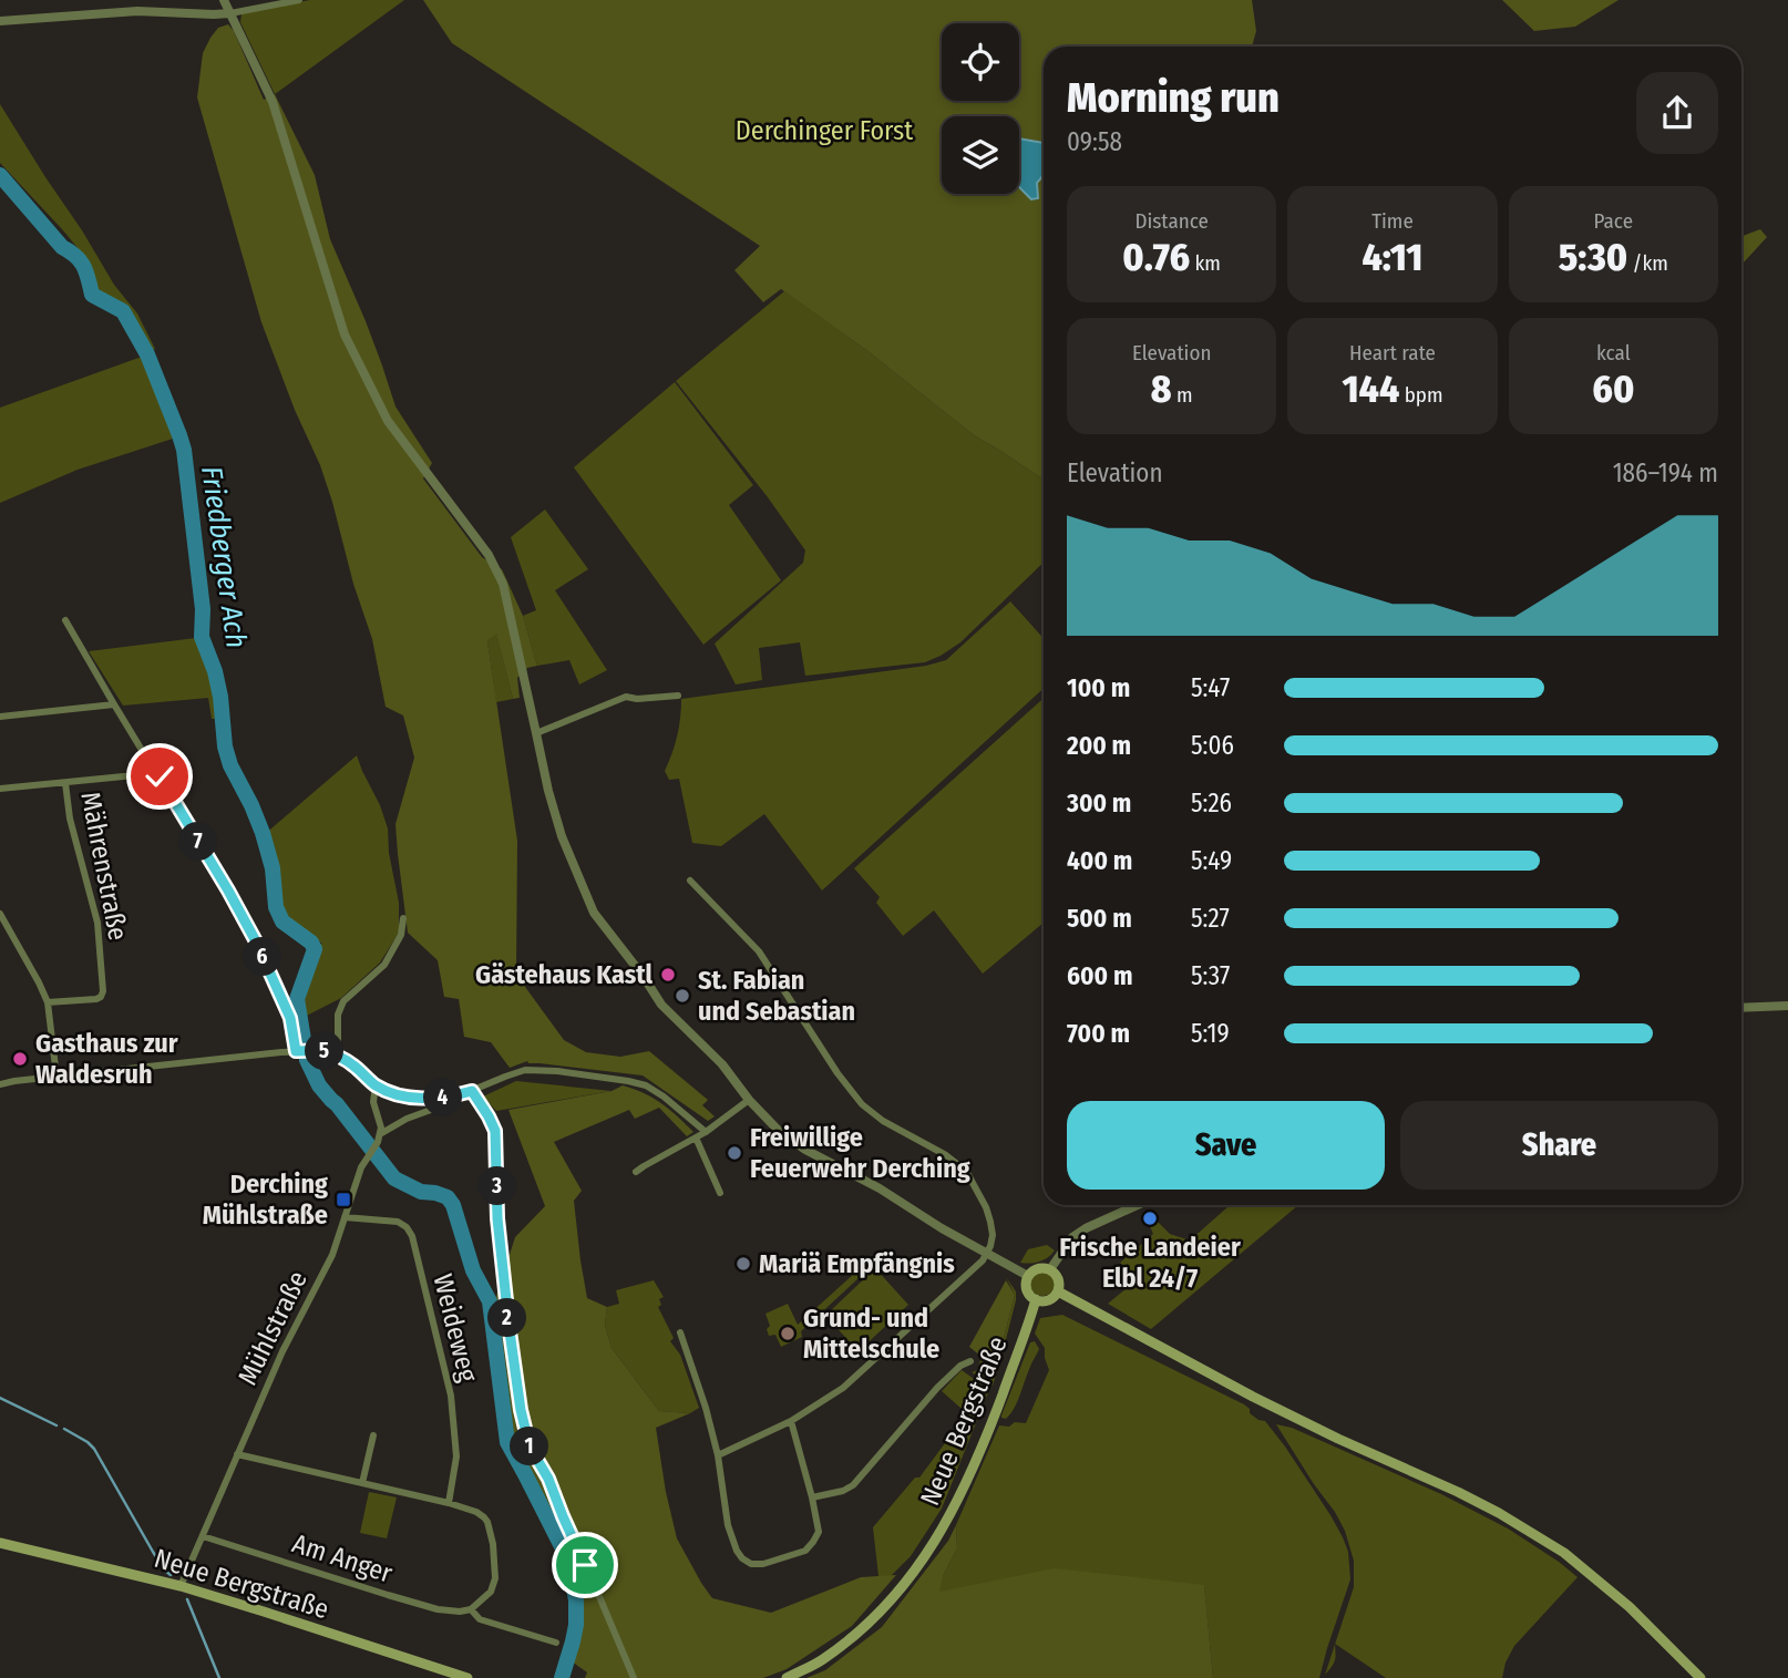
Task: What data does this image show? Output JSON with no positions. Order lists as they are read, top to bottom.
{
  "streets": {
    "main road": ["Neue Bergstraße"],
    "street": [
      "Mährenstraße",
      "Mühlstraße",
      "Weideweg",
      "Am Anger"
    ]
  },
  "crossings": [
    ["Mühlstraße", "Weideweg"],
    ["Mühlstraße", "Neue Bergstraße"],
    ["Mühlstraße", "Am Anger"]
  ],
  "water": ["Friedberger Ach"],
  "parks": ["Derchinger Forst"],
  "places": {
    "other": [
      "Gästehaus Kastl",
      "St. Fabian und Sebastian",
      "Gasthaus zur Waldesruh",
      "Freiwillige Feuerwehr Derching",
      "Frische Landeier Elbl 24/7",
      "Mariä Empfängnis",
      "Grund- und Mittelschule"
    ],
    "transit": ["Derching Mühlstraße"]
  },
  "page": {
    "heading": ["Morning run", "09:58"],
    "stats": [
      ["Distance", "0.76 km"],
      ["Time", "4:11"],
      ["Pace", "5:30 /km"],
      ["Elevation", "8 m"],
      ["Heart rate", "144 bpm"],
      ["kcal", "60"]
    ],
    "chart": ["Elevation", "186–194 m"],
    "list": [
      {
        "name": "100 m",
        "note": "5:47"
      },
      {
        "name": "200 m",
        "note": "5:06"
      },
      {
        "name": "300 m",
        "note": "5:26"
      },
      {
        "name": "400 m",
        "note": "5:49"
      },
      {
        "name": "500 m",
        "note": "5:27"
      },
      {
        "name": "600 m",
        "note": "5:37"
      },
      {
        "name": "700 m",
        "note": "5:19"
      }
    ],
    "pins": [
      "7",
      "6",
      "5",
      "4",
      "3",
      "2",
      "1"
    ],
    "buttons": ["Save", "Share"]
  }
}
